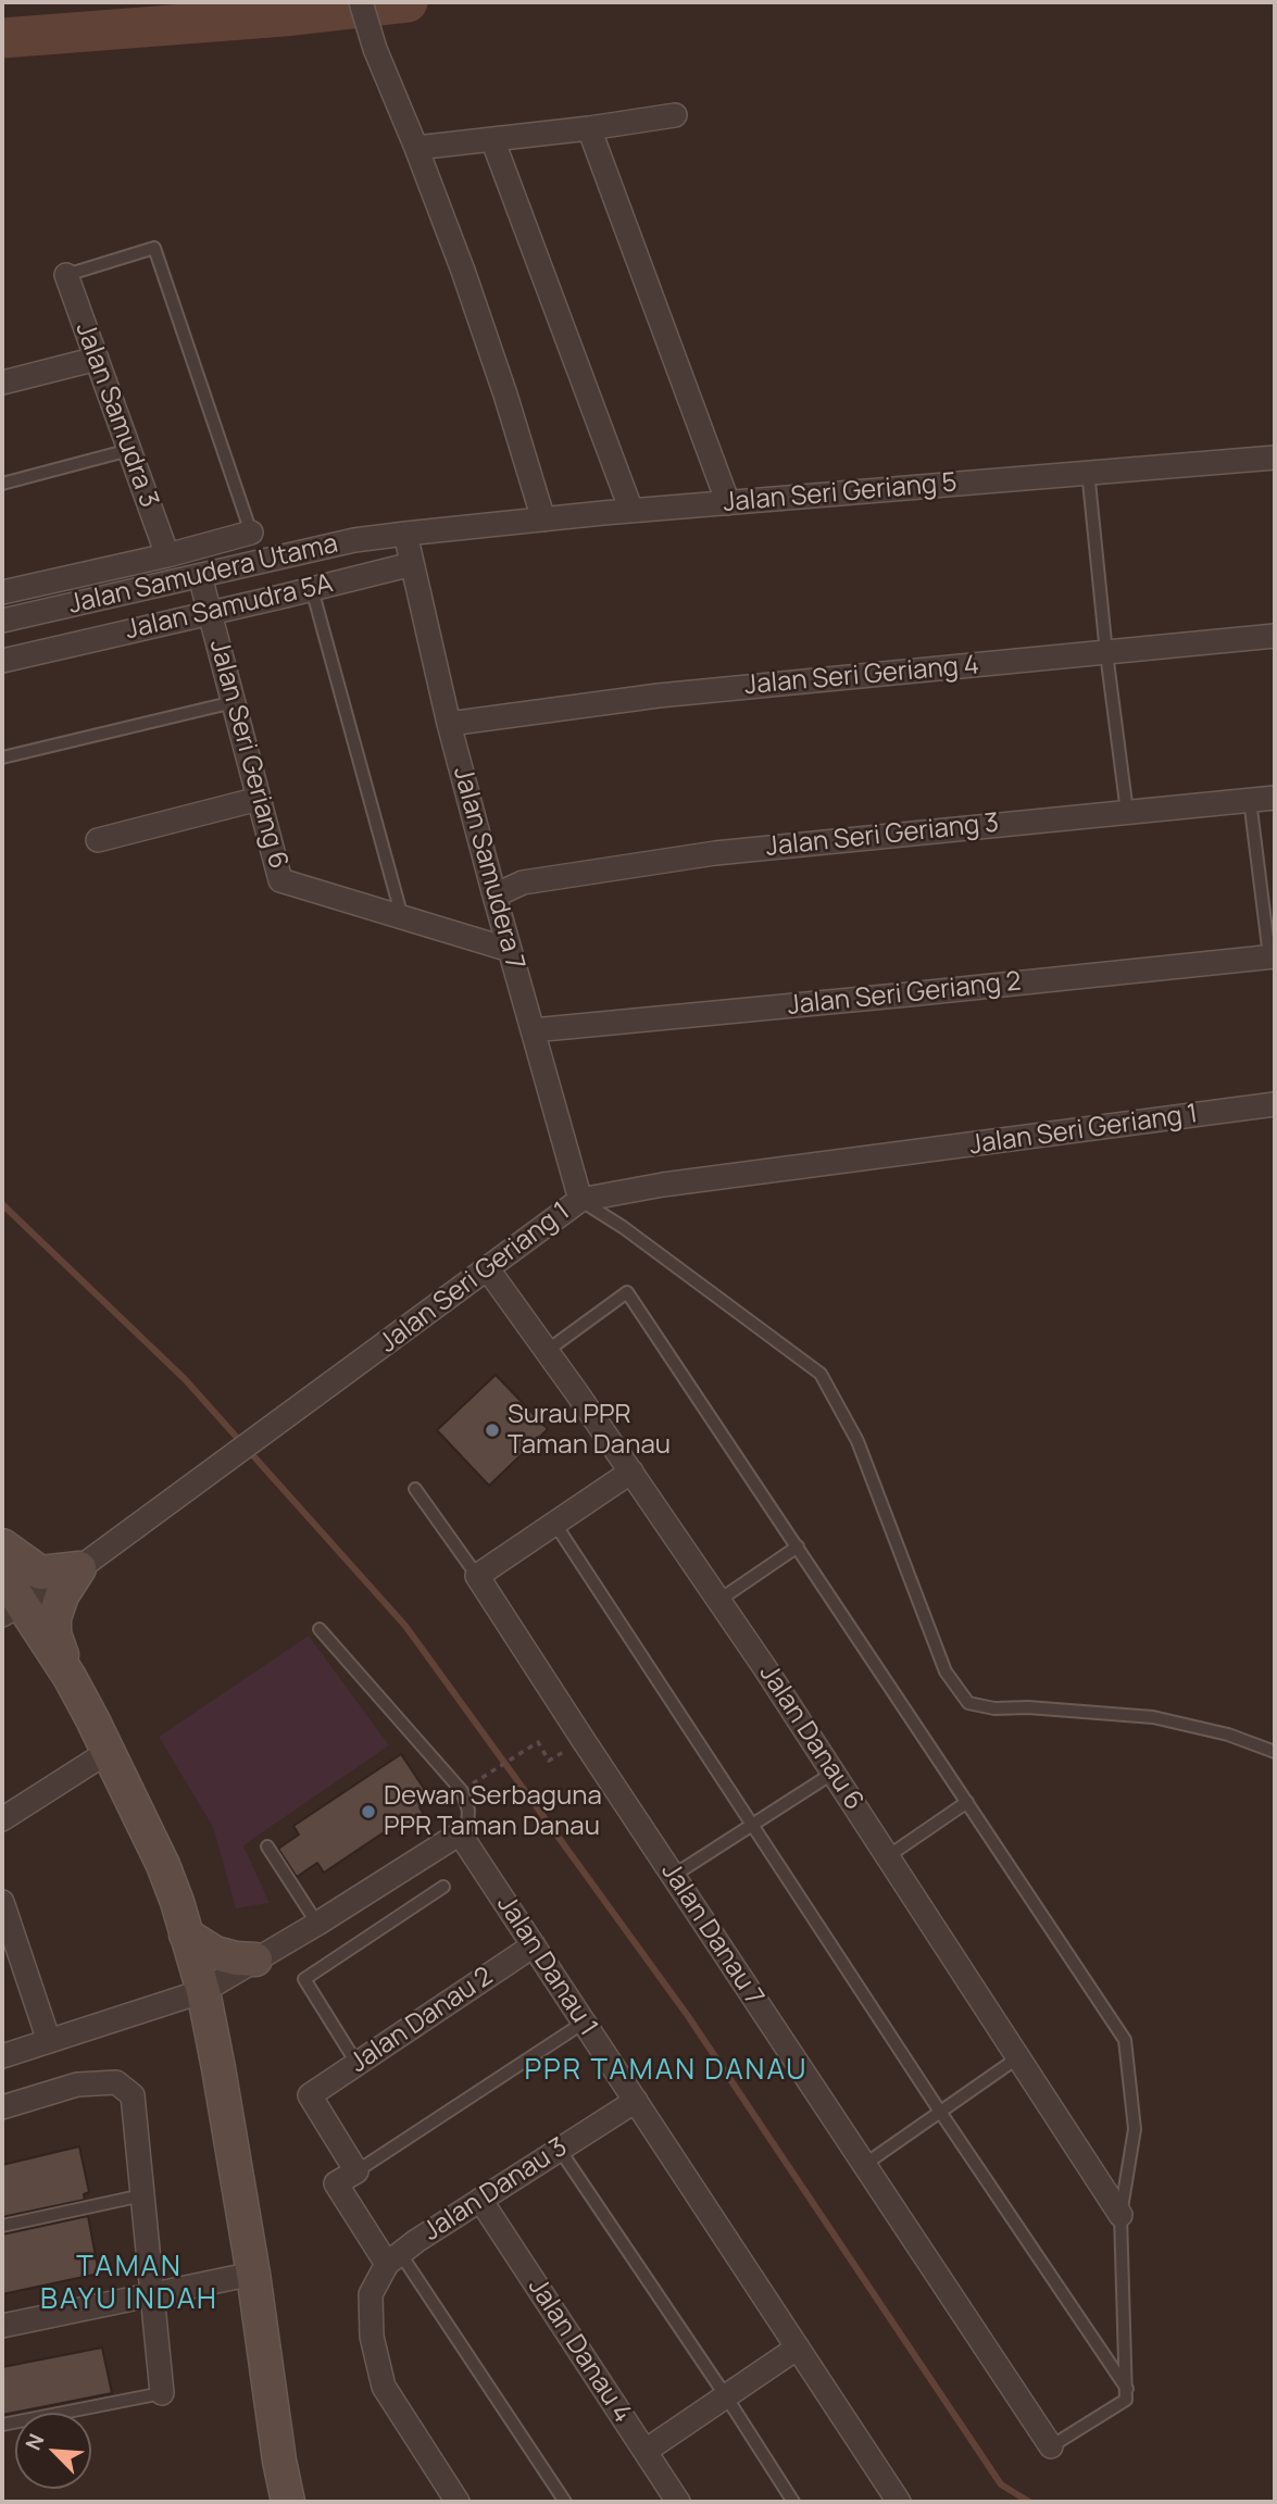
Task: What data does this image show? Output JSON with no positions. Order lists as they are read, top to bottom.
{
  "streets": {
    "street": [
      "Jalan Samudra 3",
      "Jalan Seri Geriang 5",
      "Jalan Samudera Utama",
      "Jalan Samudra 5A",
      "Jalan Seri Geriang 4",
      "Jalan Seri Geriang 6",
      "Jalan Seri Geriang 3",
      "Jalan Samudera 7",
      "Jalan Seri Geriang 2",
      "Jalan Seri Geriang 1",
      "Jalan Danau 6",
      "Jalan Danau 7",
      "Jalan Danau 1",
      "Jalan Danau 2",
      "Jalan Danau 3",
      "Jalan Danau 4"
    ]
  },
  "crossings": [
    ["Jalan Samudra 3", "Jalan Samudera Utama"],
    ["Jalan Seri Geriang 5", "Jalan Samudera Utama"],
    ["Jalan Seri Geriang 5", "Jalan Samudera 7"],
    ["Jalan Samudera Utama", "Jalan Seri Geriang 6"],
    ["Jalan Samudera Utama", "Jalan Samudera 7"],
    ["Jalan Samudra 5A", "Jalan Seri Geriang 6"],
    ["Jalan Samudra 5A", "Jalan Samudera 7"],
    ["Jalan Seri Geriang 4", "Jalan Samudera 7"],
    ["Jalan Seri Geriang 6", "Jalan Samudera 7"],
    ["Jalan Seri Geriang 3", "Jalan Samudera 7"],
    ["Jalan Samudera 7", "Jalan Seri Geriang 2"],
    ["Jalan Samudera 7", "Jalan Seri Geriang 1"],
    ["Jalan Seri Geriang 1", "Jalan Danau 6"],
    ["Jalan Danau 1", "Jalan Danau 2"],
    ["Jalan Danau 1", "Jalan Danau 3"],
    ["Jalan Danau 3", "Jalan Danau 4"]
  ],
  "districts": ["PPR TAMAN DANAU", "TAMAN BAYU INDAH"],
  "places": ["Surau PPR Taman Danau", "Dewan Serbaguna PPR Taman Danau"],
  "north": "top left"
}
